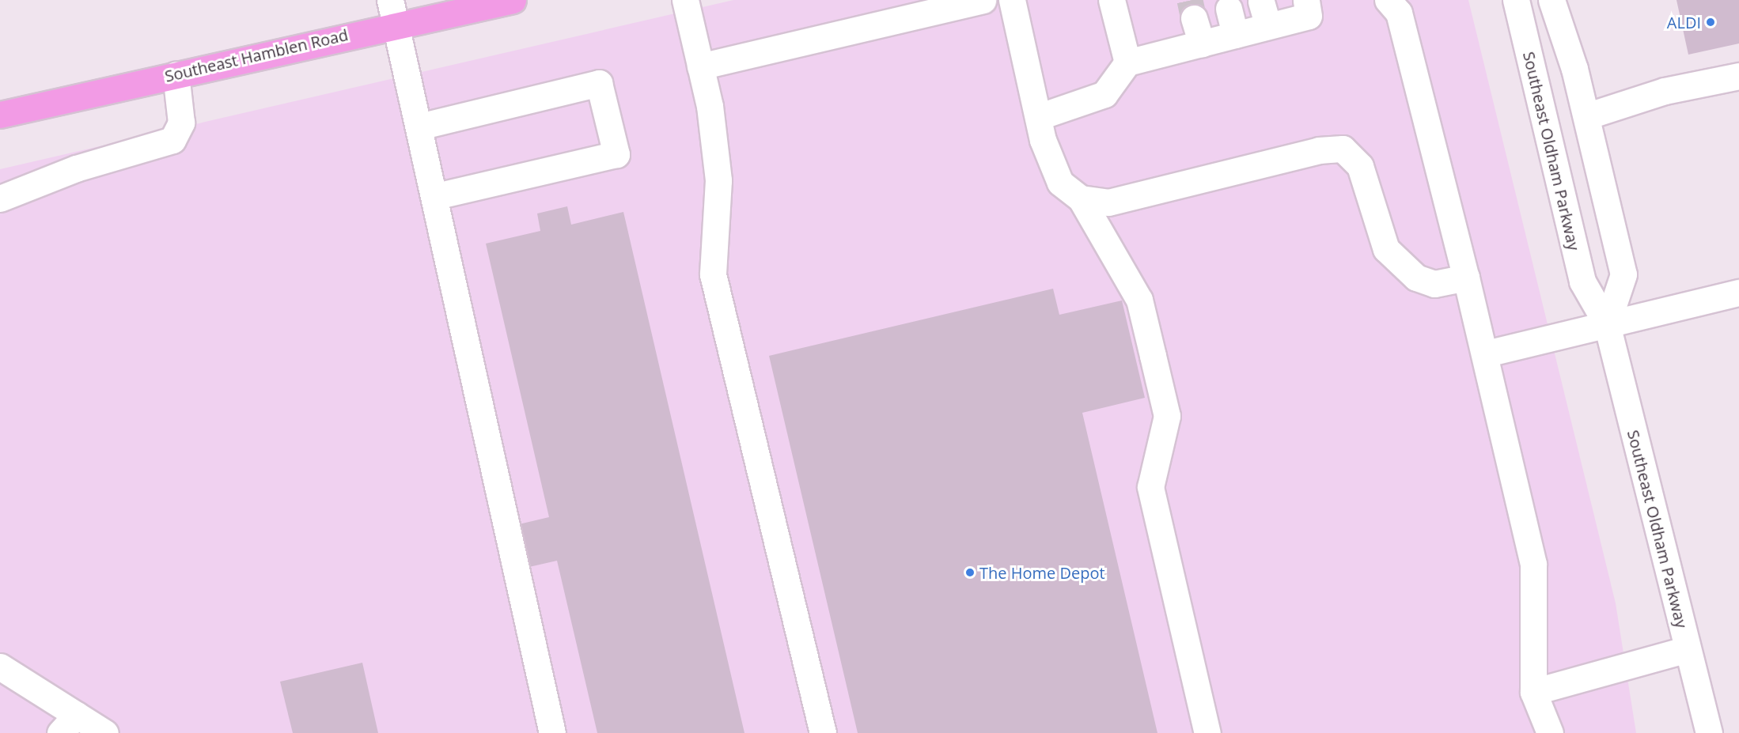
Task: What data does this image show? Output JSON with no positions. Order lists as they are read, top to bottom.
{
  "streets": {
    "main road": ["Southeast Hamblen Road"],
    "street": ["Southeast Oldham Parkway"]
  },
  "places": ["ALDI", "The Home Depot"]
}
